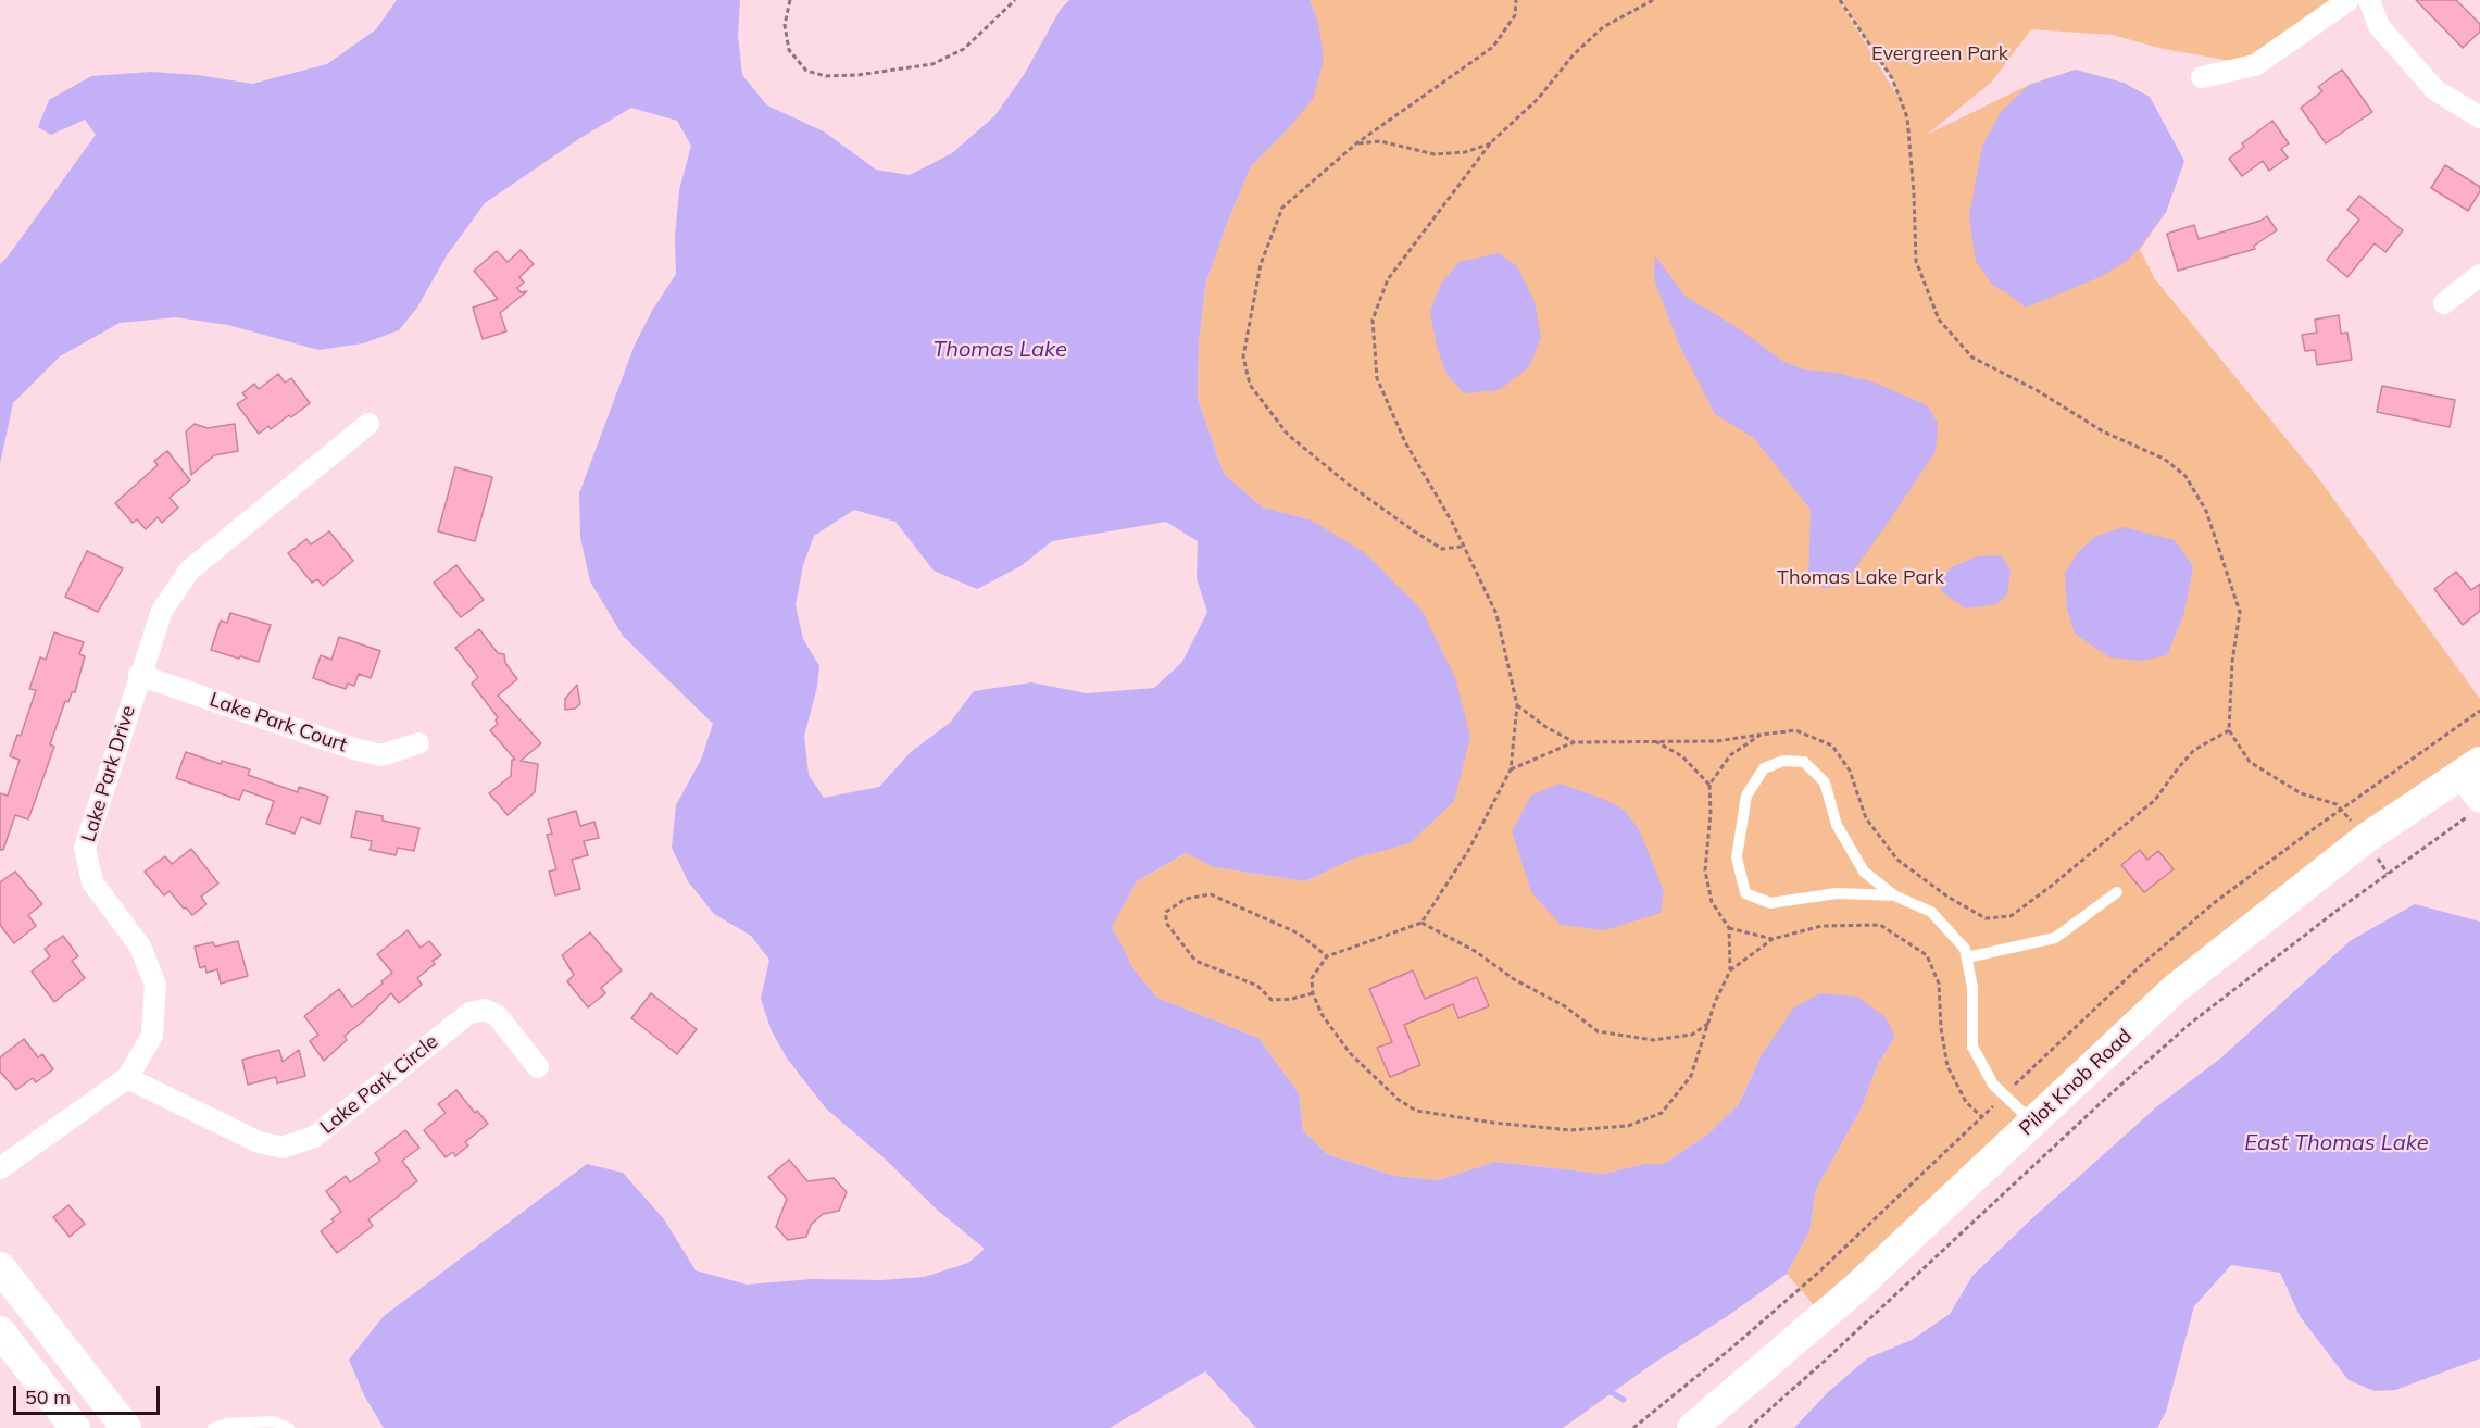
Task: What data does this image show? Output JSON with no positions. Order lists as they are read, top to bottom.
{
  "streets": {
    "main road": ["Pilot Knob Road"],
    "street": ["Lake Park Court", "Lake Park Drive", "Lake Park Circle"]
  },
  "crossings": [
    ["Lake Park Court", "Lake Park Drive"],
    ["Lake Park Drive", "Lake Park Circle"]
  ],
  "water": ["Thomas Lake", "East Thomas Lake"],
  "parks": ["Evergreen Park", "Thomas Lake Park"],
  "scale_bar": "50 m"
}
